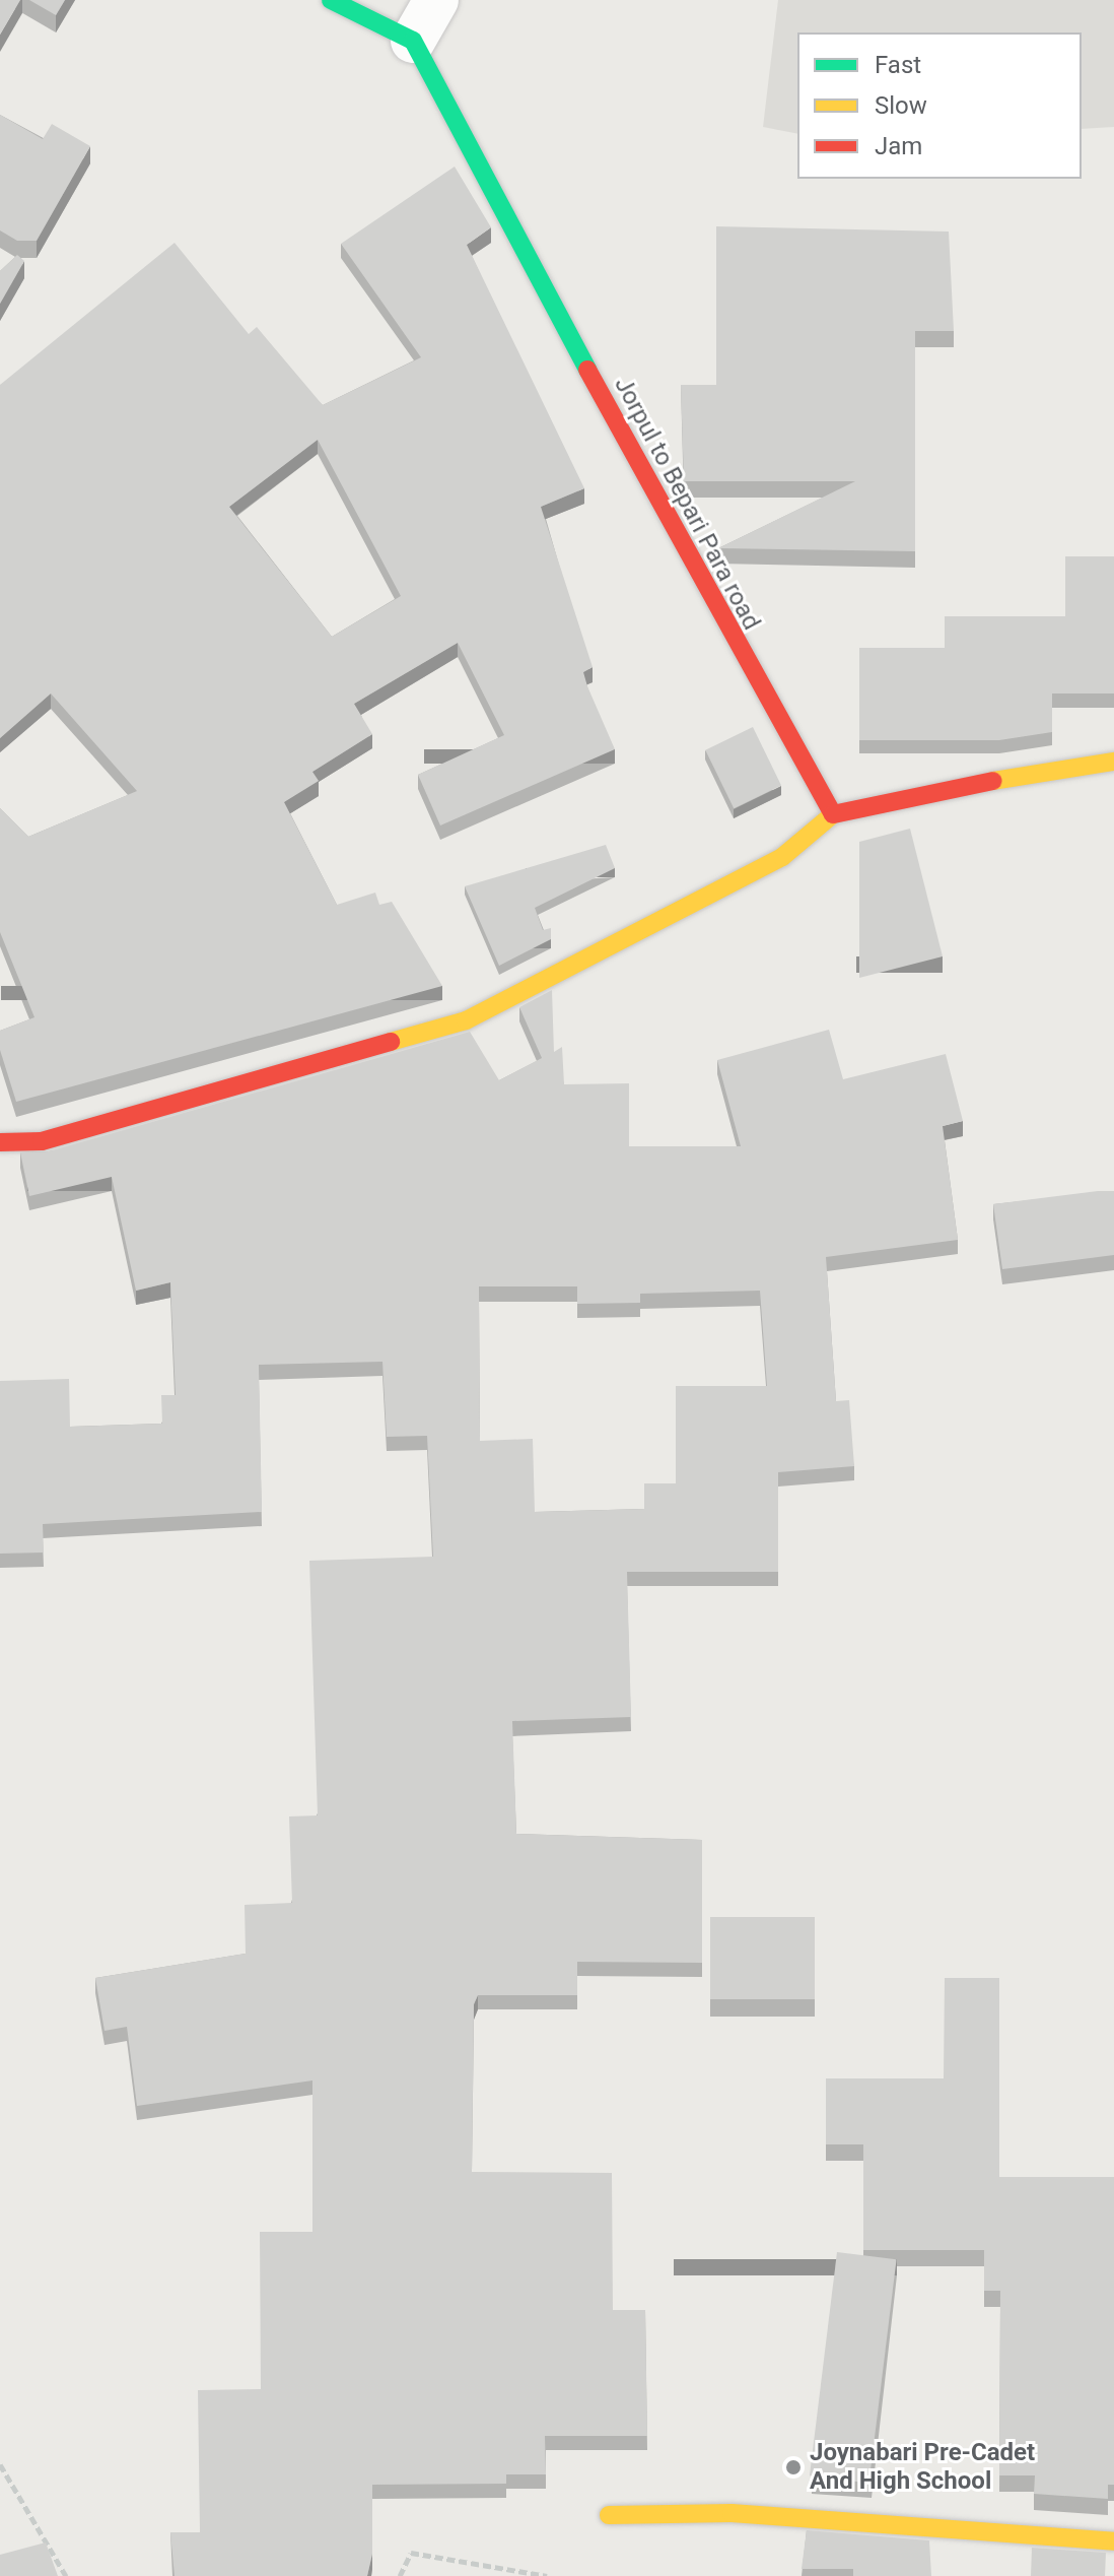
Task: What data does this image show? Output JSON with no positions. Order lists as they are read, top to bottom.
{
  "streets": {
    "street": ["Jorpul to Bepari Para road"]
  },
  "places": ["Joynabari Pre-Cadet And High School"],
  "legend": ["Fast", "Slow", "Jam"]
}
